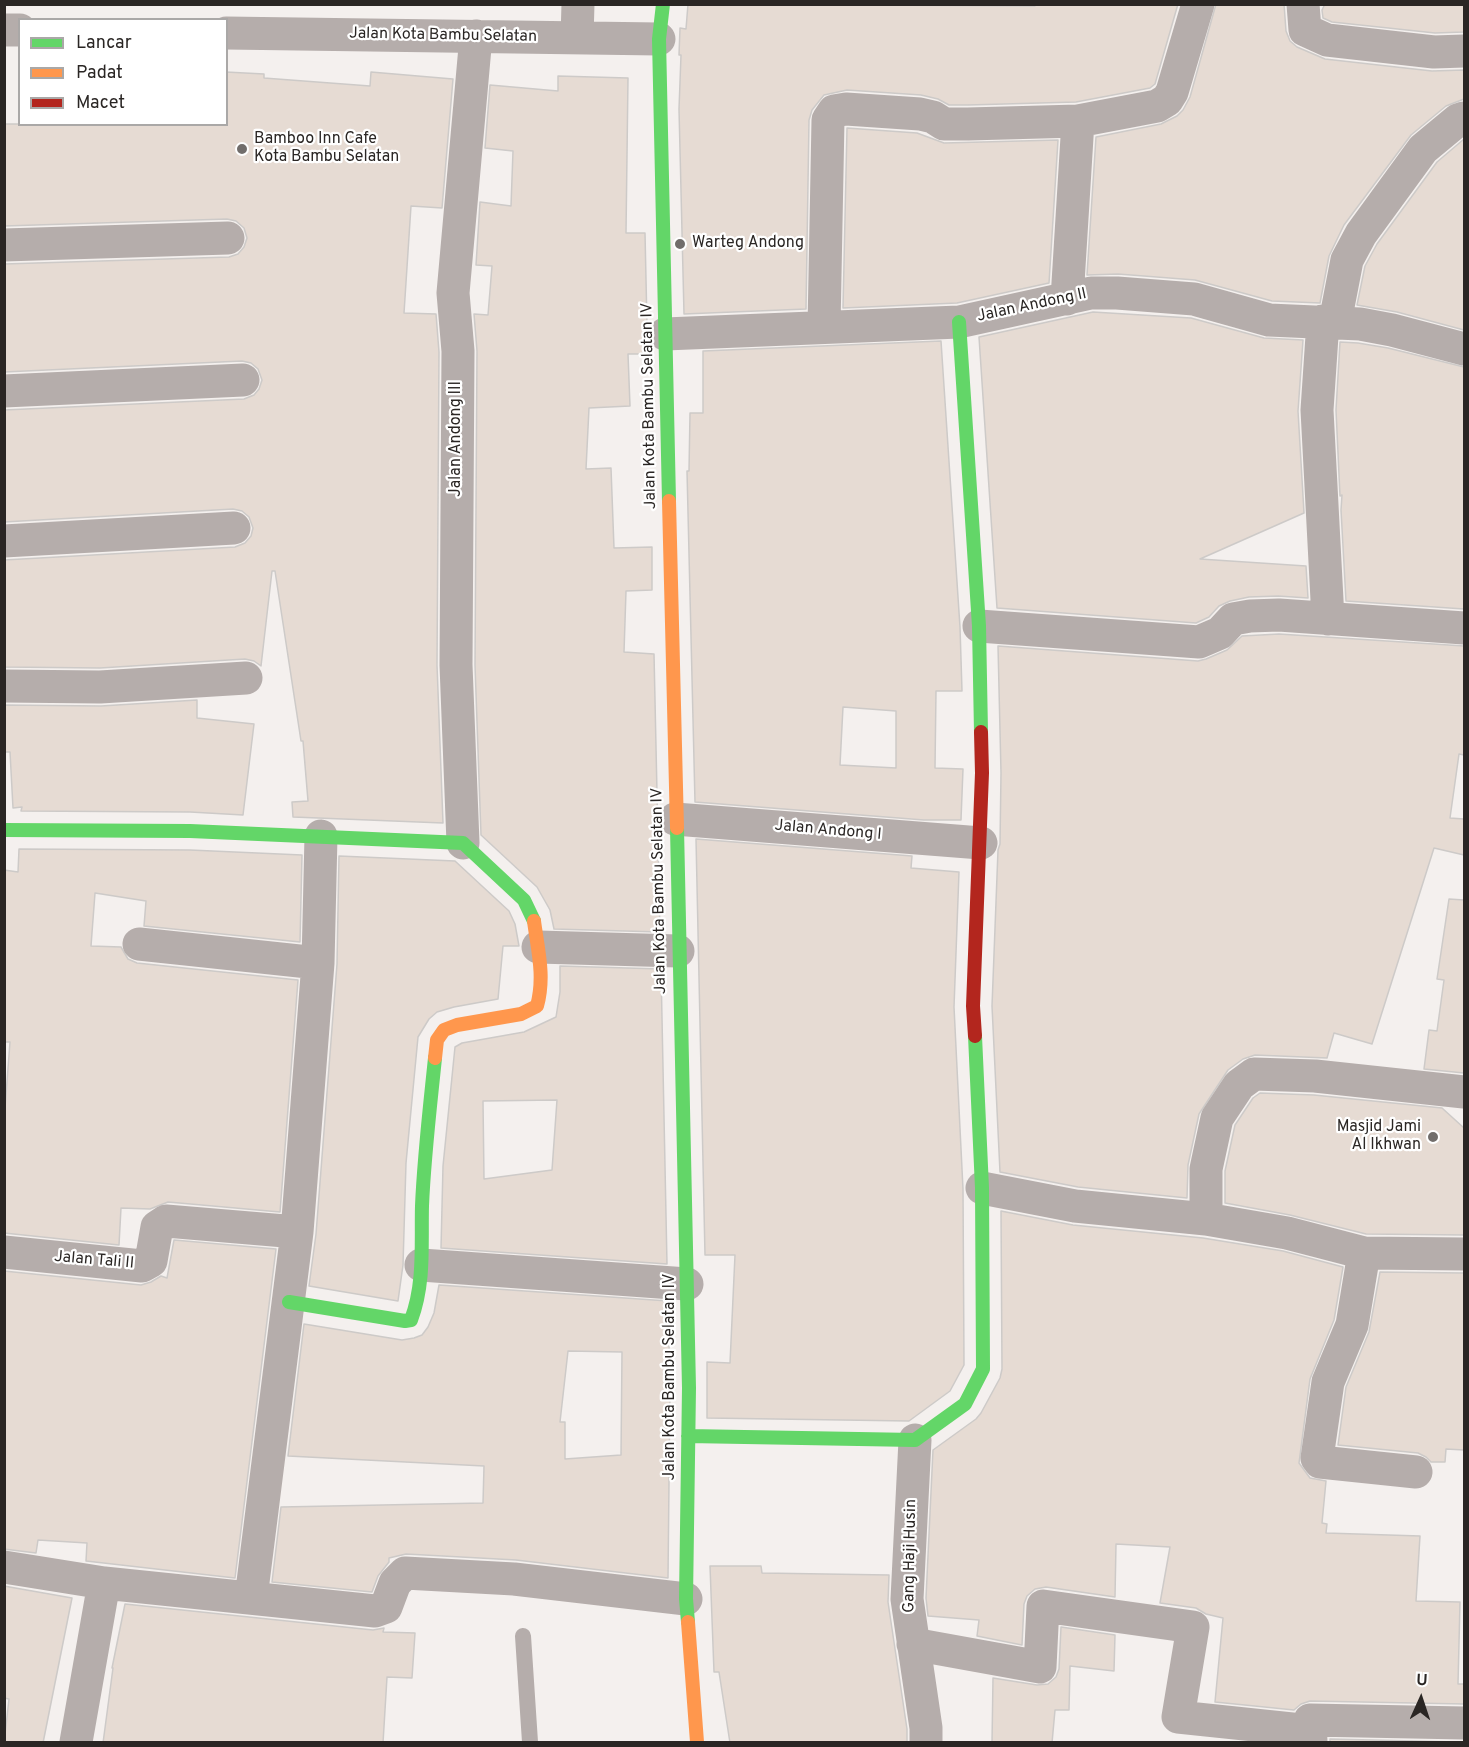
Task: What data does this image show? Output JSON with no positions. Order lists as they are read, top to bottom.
{
  "streets": {
    "street": [
      "Jalan Kota Bambu Selatan",
      "Jalan Andong II",
      "Jalan Kota Bambu Selatan IV",
      "Jalan Andong III",
      "Jalan Andong I",
      "Jalan Tali II",
      "Gang Haji Husin"
    ]
  },
  "crossings": [
    ["Jalan Kota Bambu Selatan", "Jalan Kota Bambu Selatan IV"],
    ["Jalan Kota Bambu Selatan", "Jalan Andong III"],
    ["Jalan Andong II", "Jalan Kota Bambu Selatan IV"],
    ["Jalan Kota Bambu Selatan IV", "Jalan Andong I"]
  ],
  "places": ["Bamboo Inn Cafe Kota Bambu Selatan", "Warteg Andong", "Masjid Jami Al Ikhwan"],
  "legend": ["Lancar", "Padat", "Macet"],
  "north": "top"
}
